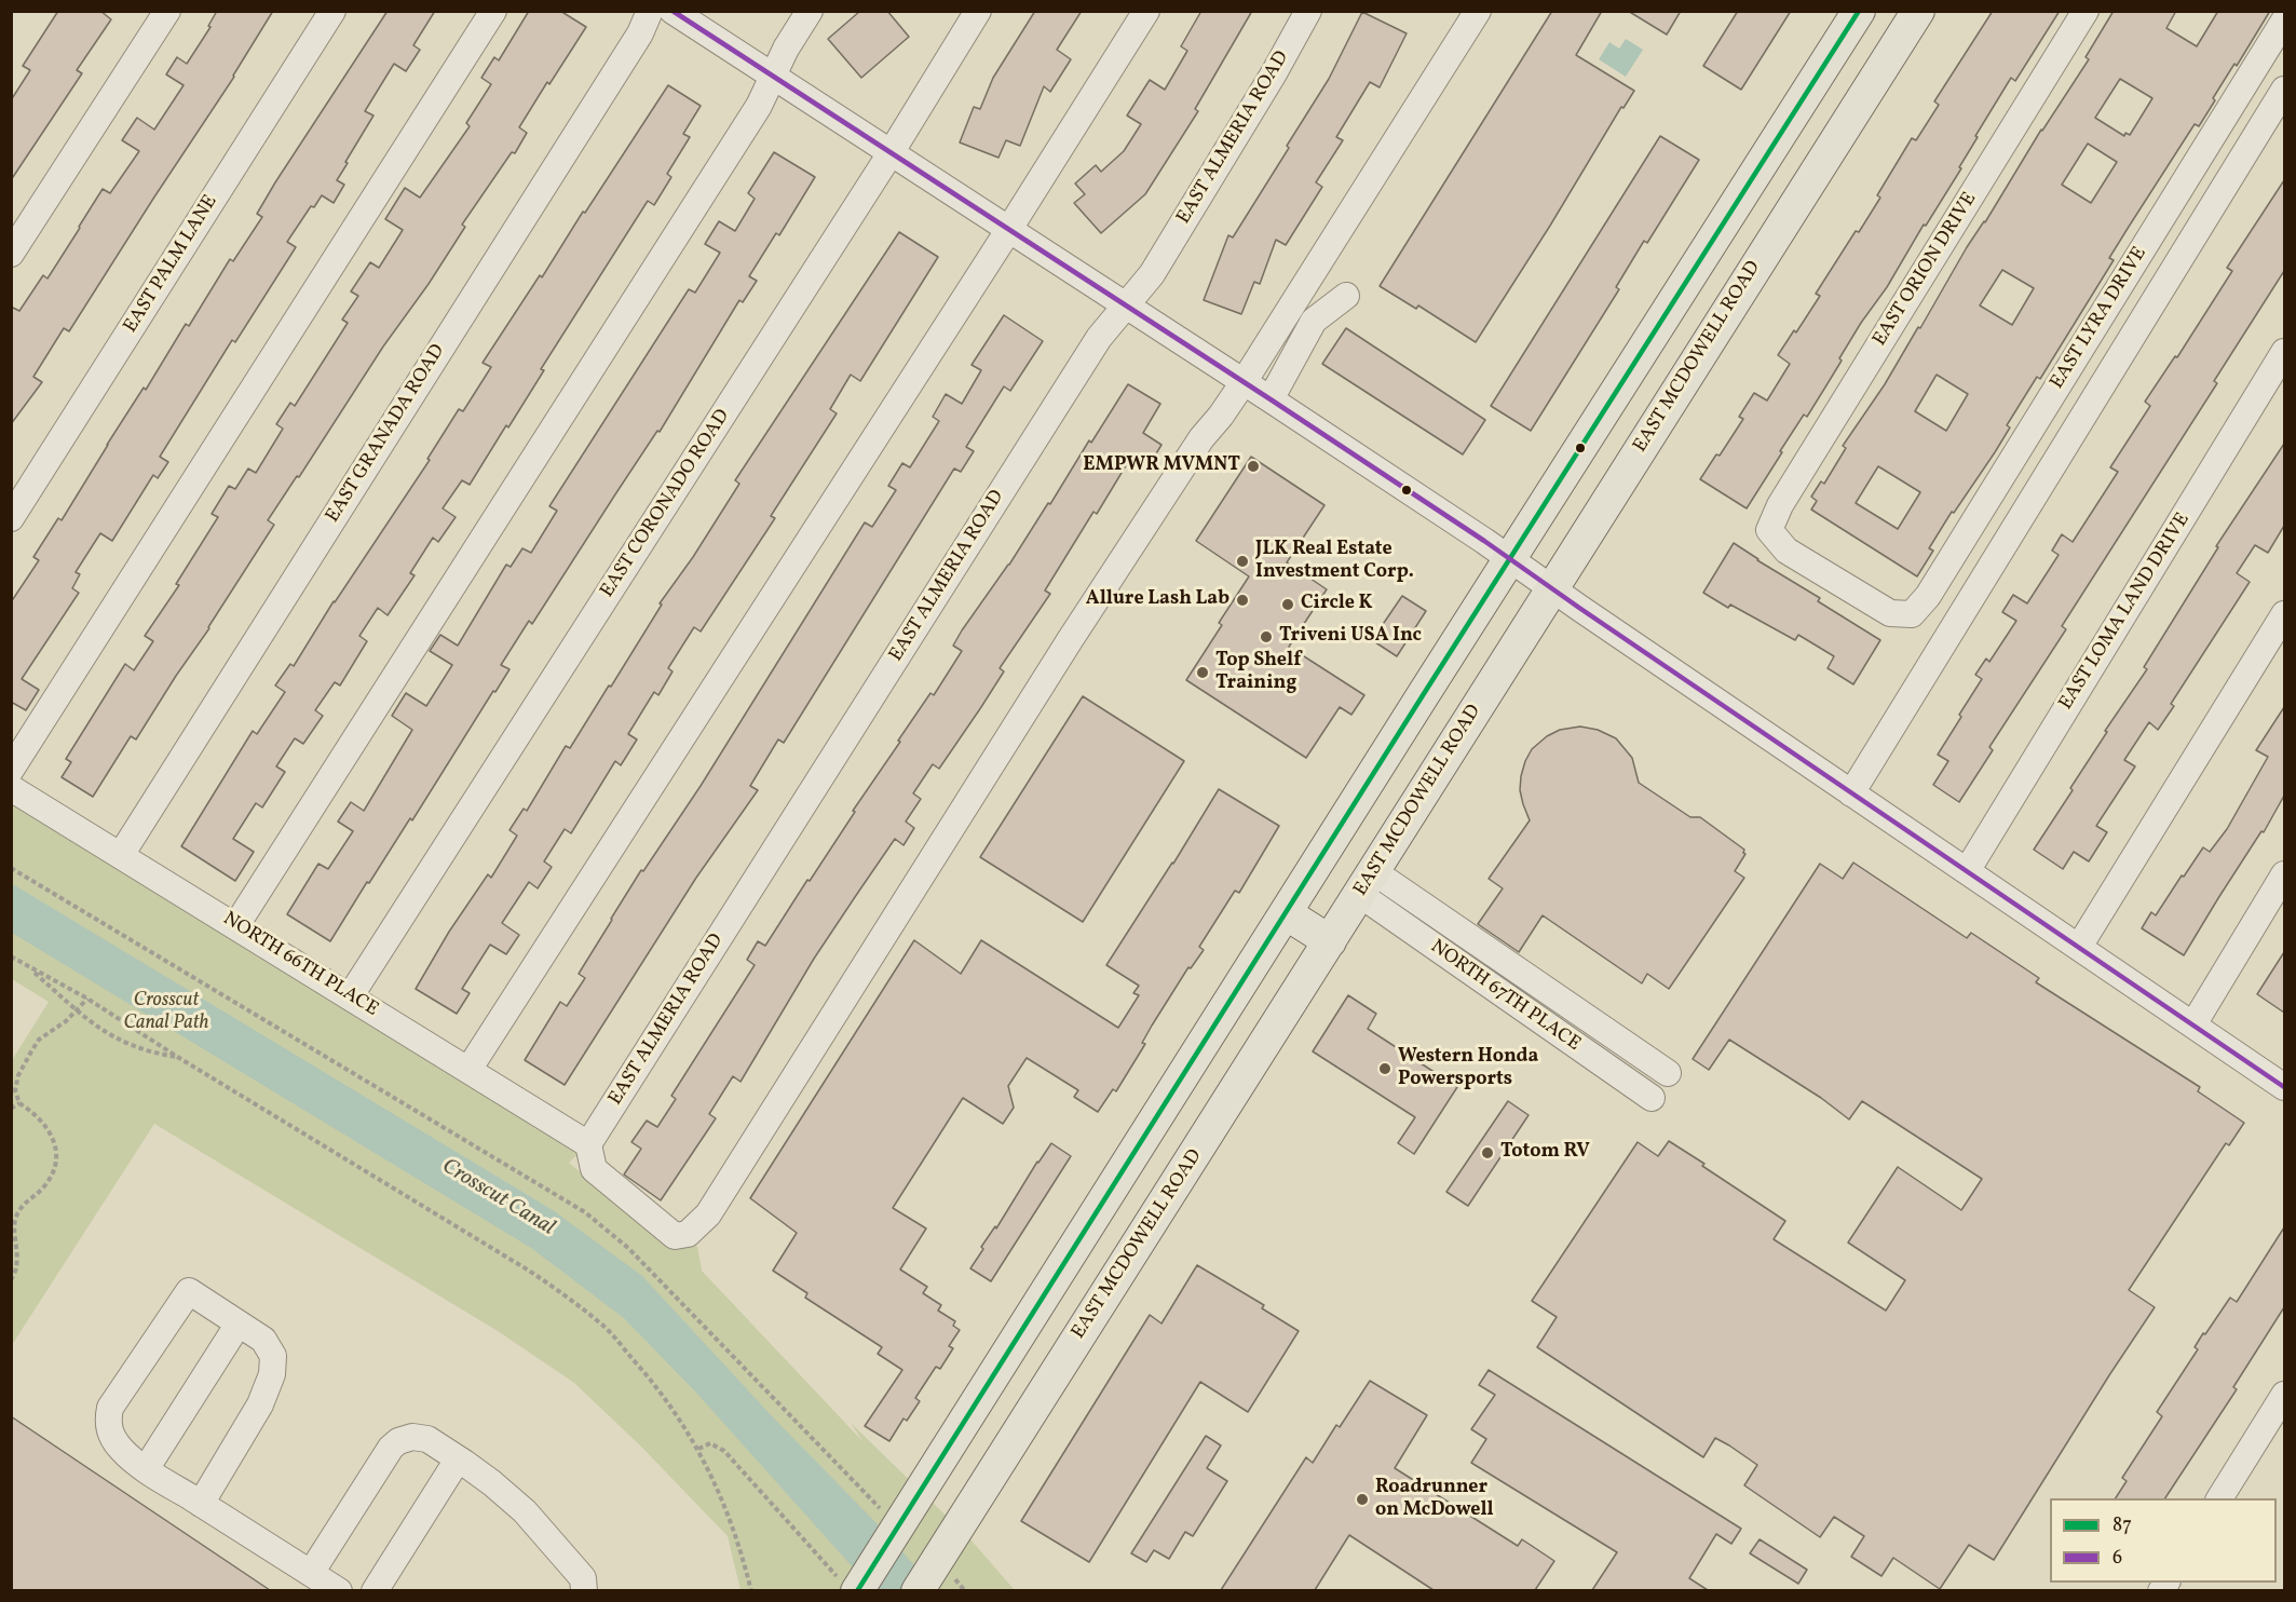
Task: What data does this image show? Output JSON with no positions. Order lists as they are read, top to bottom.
{
  "streets": {
    "main road": ["EAST MCDOWELL ROAD"],
    "street": [
      "EAST ALMERIA ROAD",
      "EAST PALM LANE",
      "EAST ORION DRIVE",
      "EAST LYRA DRIVE",
      "EAST GRANADA ROAD",
      "EAST CORONADO ROAD",
      "EAST LOMA LAND DRIVE",
      "NORTH 66TH PLACE",
      "NORTH 67TH PLACE"
    ]
  },
  "crossings": [
    ["EAST ALMERIA ROAD", "NORTH 66TH PLACE"],
    ["EAST ORION DRIVE", "EAST LYRA DRIVE"],
    ["EAST MCDOWELL ROAD", "NORTH 67TH PLACE"],
    ["EAST GRANADA ROAD", "NORTH 66TH PLACE"],
    ["EAST CORONADO ROAD", "NORTH 66TH PLACE"]
  ],
  "water": ["Crosscut Canal"],
  "parks": ["Crosscut Canal Path"],
  "places": [
    "EMPWR MVMNT",
    "JLK Real Estate Investment Corp.",
    "Allure Lash Lab",
    "Circle K",
    "Triveni USA Inc",
    "Top Shelf Training",
    "Western Honda Powersports",
    "Totom RV",
    "Roadrunner on McDowell"
  ],
  "lines": ["transit line 87", "transit line 6"],
  "legend": ["87", "6"]
}
